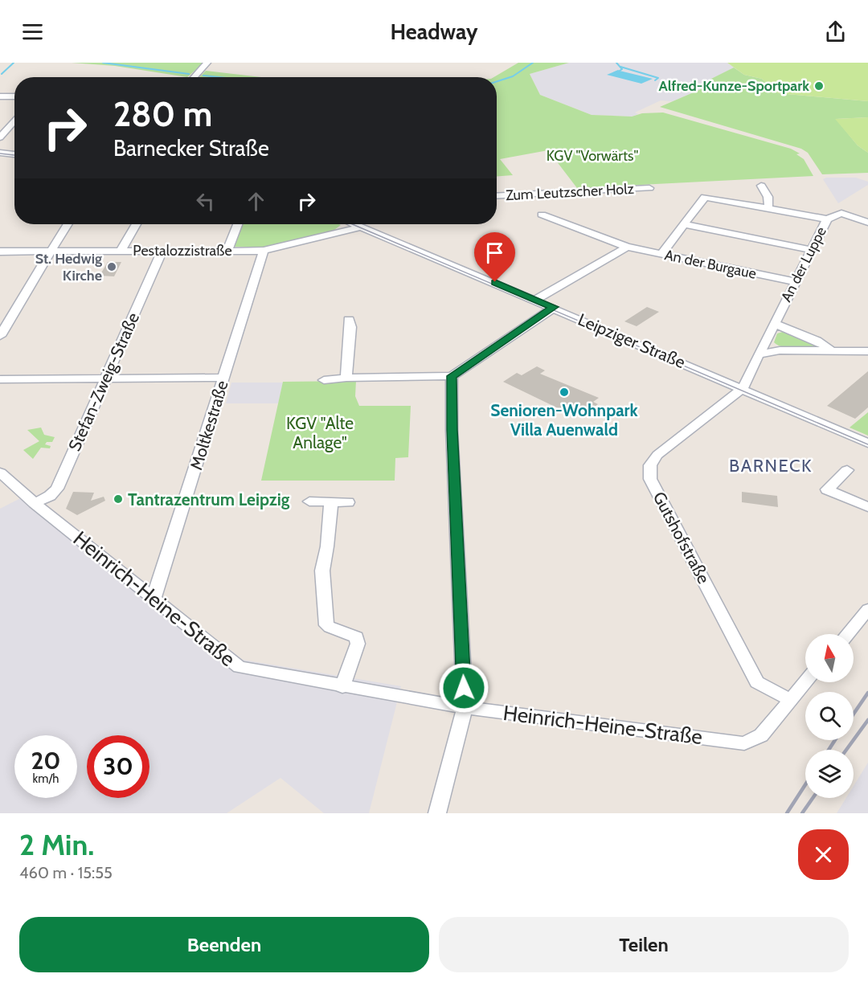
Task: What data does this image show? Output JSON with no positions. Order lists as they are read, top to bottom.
{
  "streets": {
    "street": [
      "Zum Leutzscher Holz",
      "Pestalozzistraße",
      "An der Burgaue",
      "An der Luppe",
      "Leipziger Straße",
      "Stefan-Zweig-Straße",
      "Moltkestraße",
      "Gutshofstraße",
      "Heinrich-Heine-Straße"
    ]
  },
  "crossings": [
    ["Pestalozzistraße", "Leipziger Straße"],
    ["Pestalozzistraße", "Stefan-Zweig-Straße"],
    ["Pestalozzistraße", "Moltkestraße"],
    ["An der Burgaue", "An der Luppe"],
    ["An der Luppe", "Leipziger Straße"],
    ["An der Luppe", "Gutshofstraße"],
    ["Leipziger Straße", "Gutshofstraße"],
    ["Stefan-Zweig-Straße", "Heinrich-Heine-Straße"],
    ["Moltkestraße", "Heinrich-Heine-Straße"],
    ["Gutshofstraße", "Heinrich-Heine-Straße"]
  ],
  "districts": ["BARNECK"],
  "parks": ["KGV \"Vorwärts\"", "KGV \"Alte Anlage\""],
  "places": [
    "Alfred-Kunze-Sportpark",
    "St. Hedwig Kirche",
    "Senioren-Wohnpark Villa Auenwald",
    "Tantrazentrum Leipzig"
  ],
  "north": "top",
  "page": {
    "header": "Headway",
    "turn": ["280 m", "Barnecker Straße"],
    "speed": "20 km/h",
    "limit": "30",
    "heading": ["2 Min.", "460 m · 15:55"],
    "buttons": ["Beenden", "Teilen"]
  }
}
